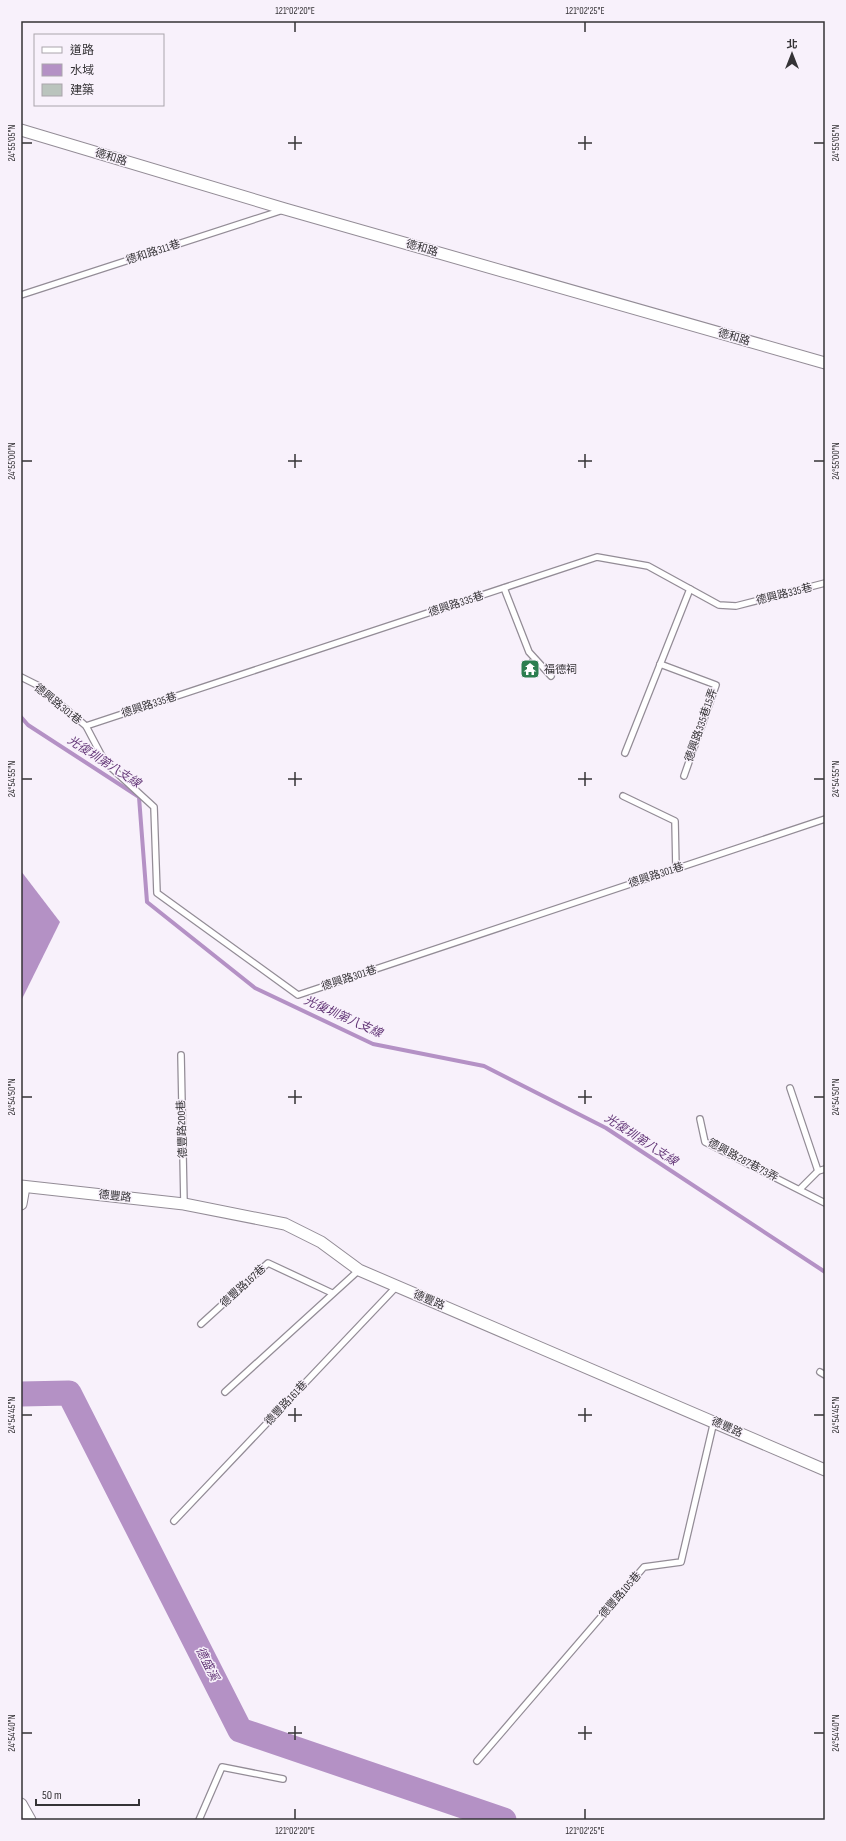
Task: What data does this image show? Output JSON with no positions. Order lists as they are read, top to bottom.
{
  "streets": {
    "street": ["德和路", "德豐路"],
    "lane": [
      "德和路311巷",
      "德興路335巷",
      "德興路301巷",
      "德興路335巷15弄",
      "德豐路200巷",
      "德興路287巷73弄",
      "德豐路167巷",
      "德豐路161巷",
      "德豐路105巷"
    ]
  },
  "crossings": [
    ["德和路", "德和路311巷"],
    ["德興路335巷", "德興路301巷"],
    ["德豐路200巷", "德豐路"],
    ["德豐路", "德豐路161巷"],
    ["德豐路", "德豐路105巷"]
  ],
  "water": ["光復圳第八支線", "德盛溪"],
  "places": {
    "temple": ["福德祠"]
  },
  "legend": ["道路", "水域", "建築"],
  "scale_bar": "50 m",
  "north": "top",
  "coordinates": [
    "121°02'20\"E",
    "121°02'25\"E",
    "24°55'05\"N",
    "24°55'00\"N",
    "24°54'55\"N",
    "24°54'50\"N",
    "24°54'45\"N",
    "24°54'40\"N"
  ]
}
